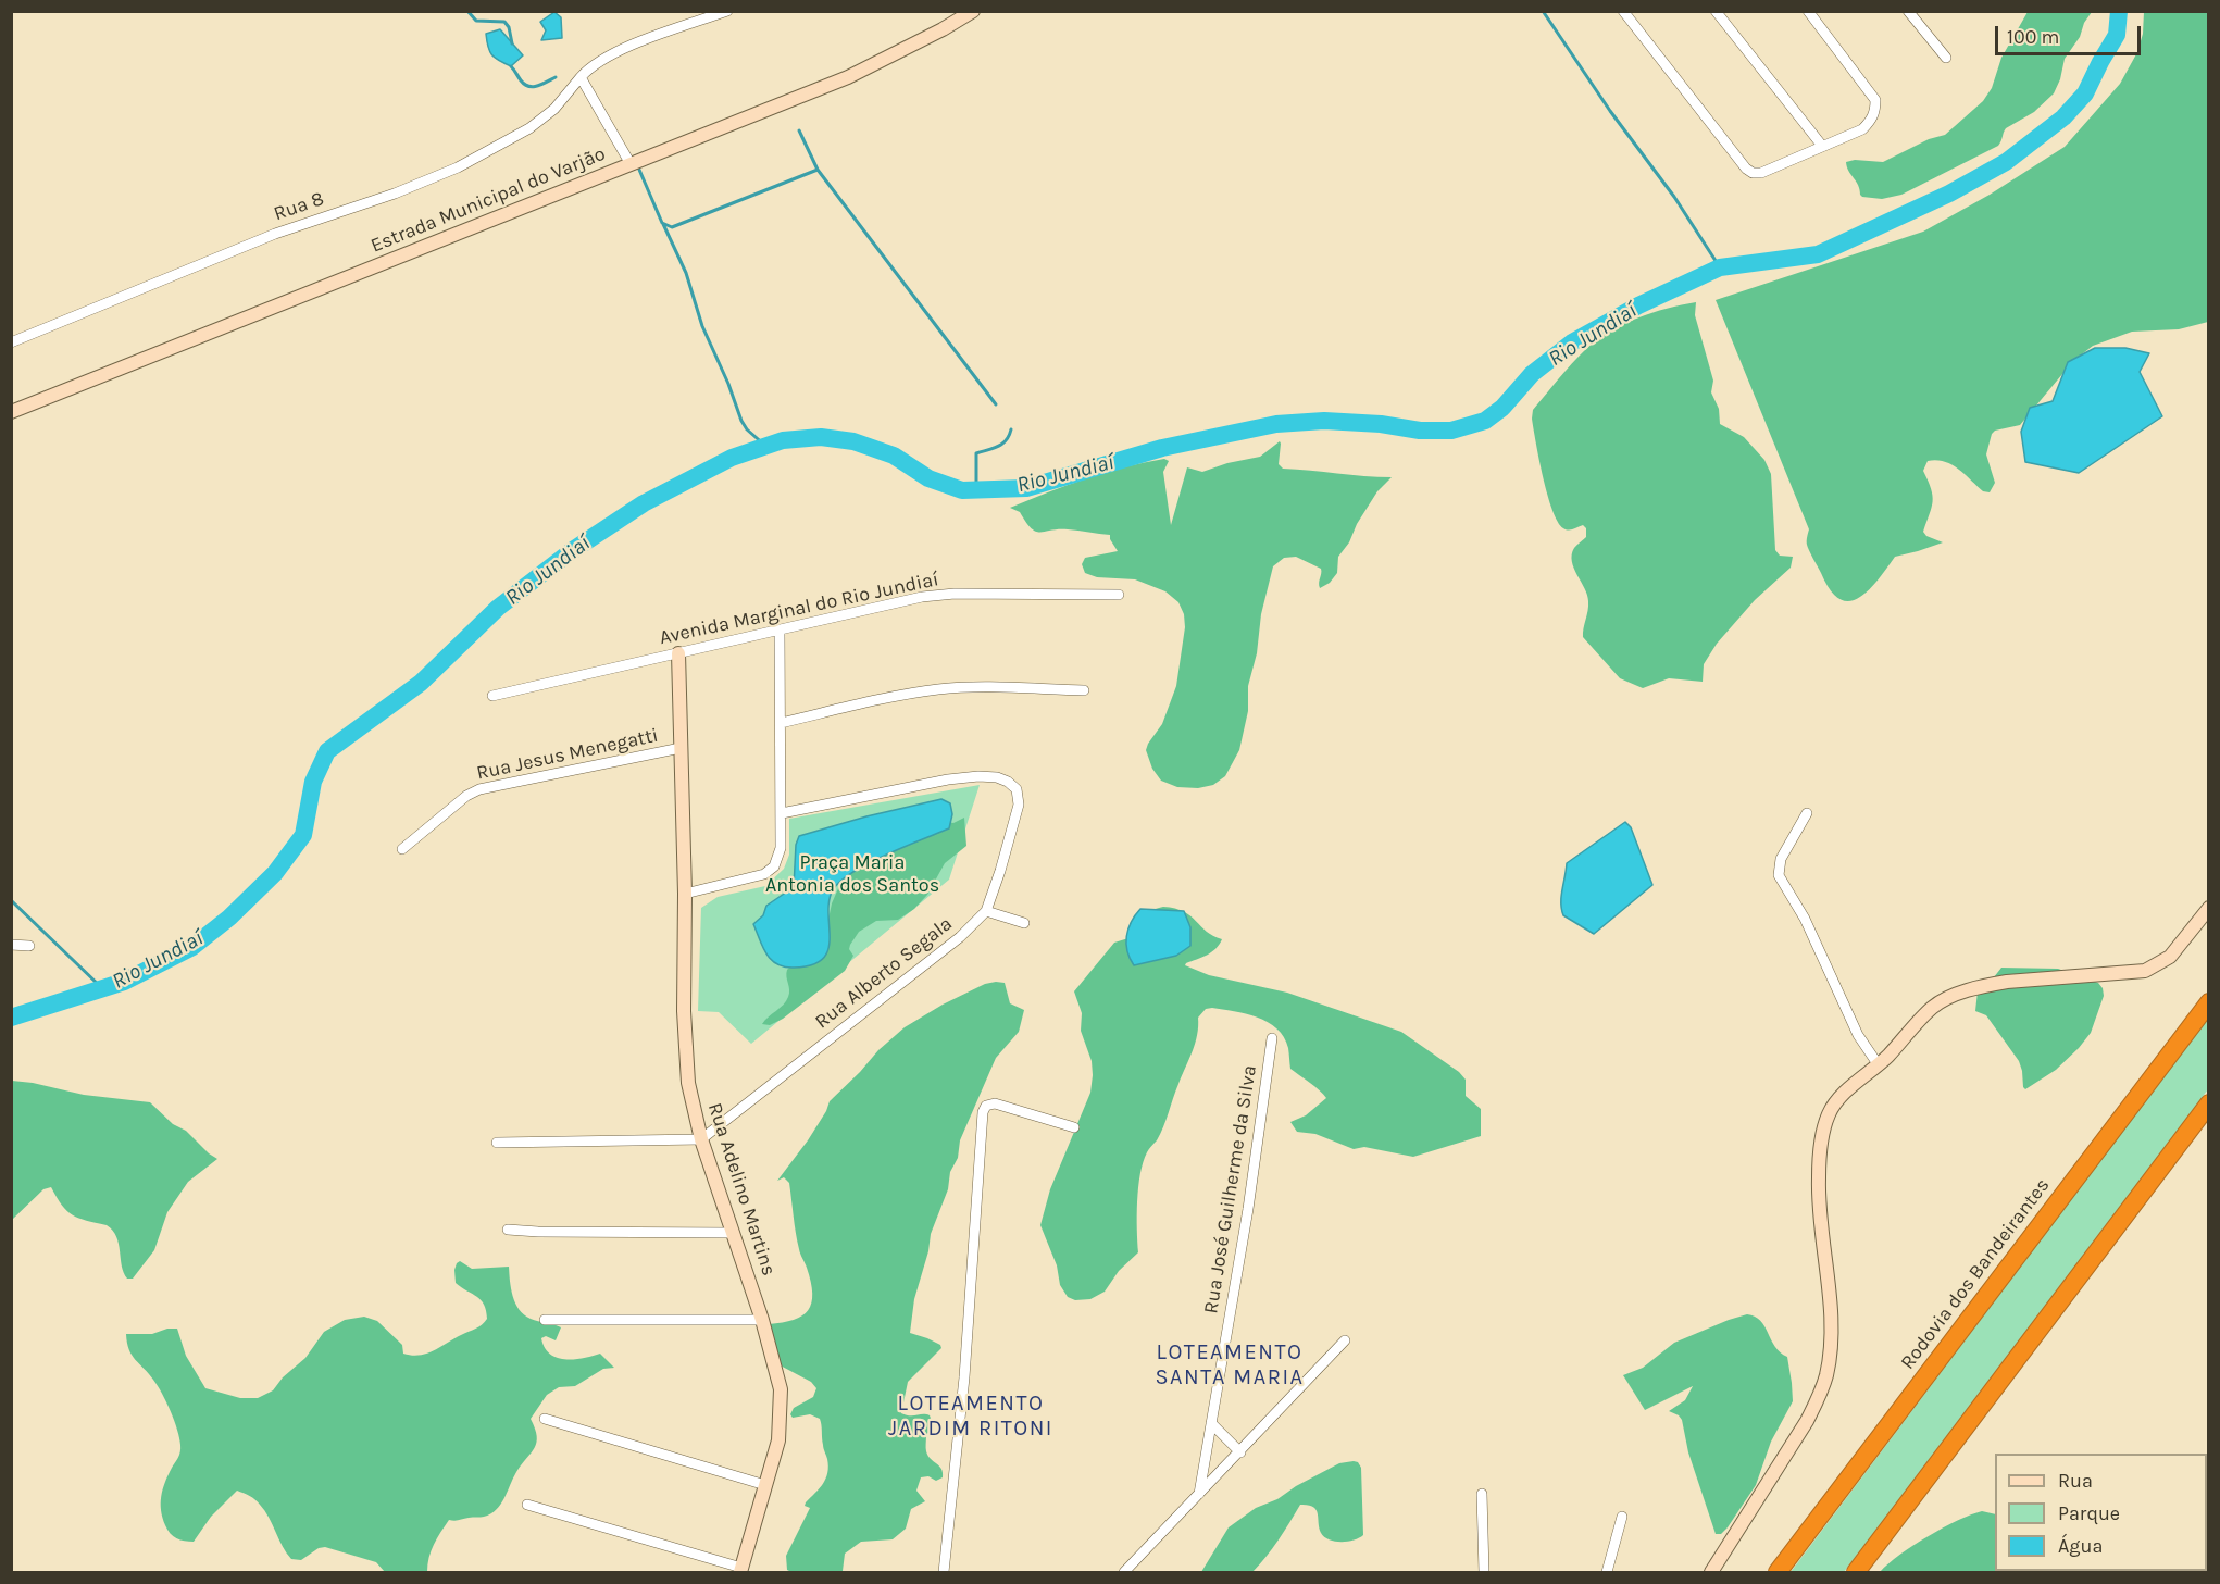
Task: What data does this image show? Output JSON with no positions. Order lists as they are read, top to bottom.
{
  "streets": {
    "highway": ["Rodovia dos Bandeirantes"],
    "street": [
      "Estrada Municipal do Varjão",
      "Rua 8",
      "Avenida Marginal do Rio Jundiaí",
      "Rua Jesus Menegatti",
      "Rua Alberto Segala",
      "Rua Adelino Martins",
      "Rua José Guilherme da Silva"
    ]
  },
  "crossings": [
    ["Avenida Marginal do Rio Jundiaí", "Rua Adelino Martins"],
    ["Rua Jesus Menegatti", "Rua Adelino Martins"],
    ["Rua Alberto Segala", "Rua Adelino Martins"]
  ],
  "districts": ["LOTEAMENTO SANTA MARIA", "LOTEAMENTO JARDIM RITONI"],
  "water": ["Rio Jundiaí"],
  "parks": ["Praça Maria Antonia dos Santos"],
  "legend": ["Rua", "Parque", "Água"],
  "scale_bar": "100 m"
}
